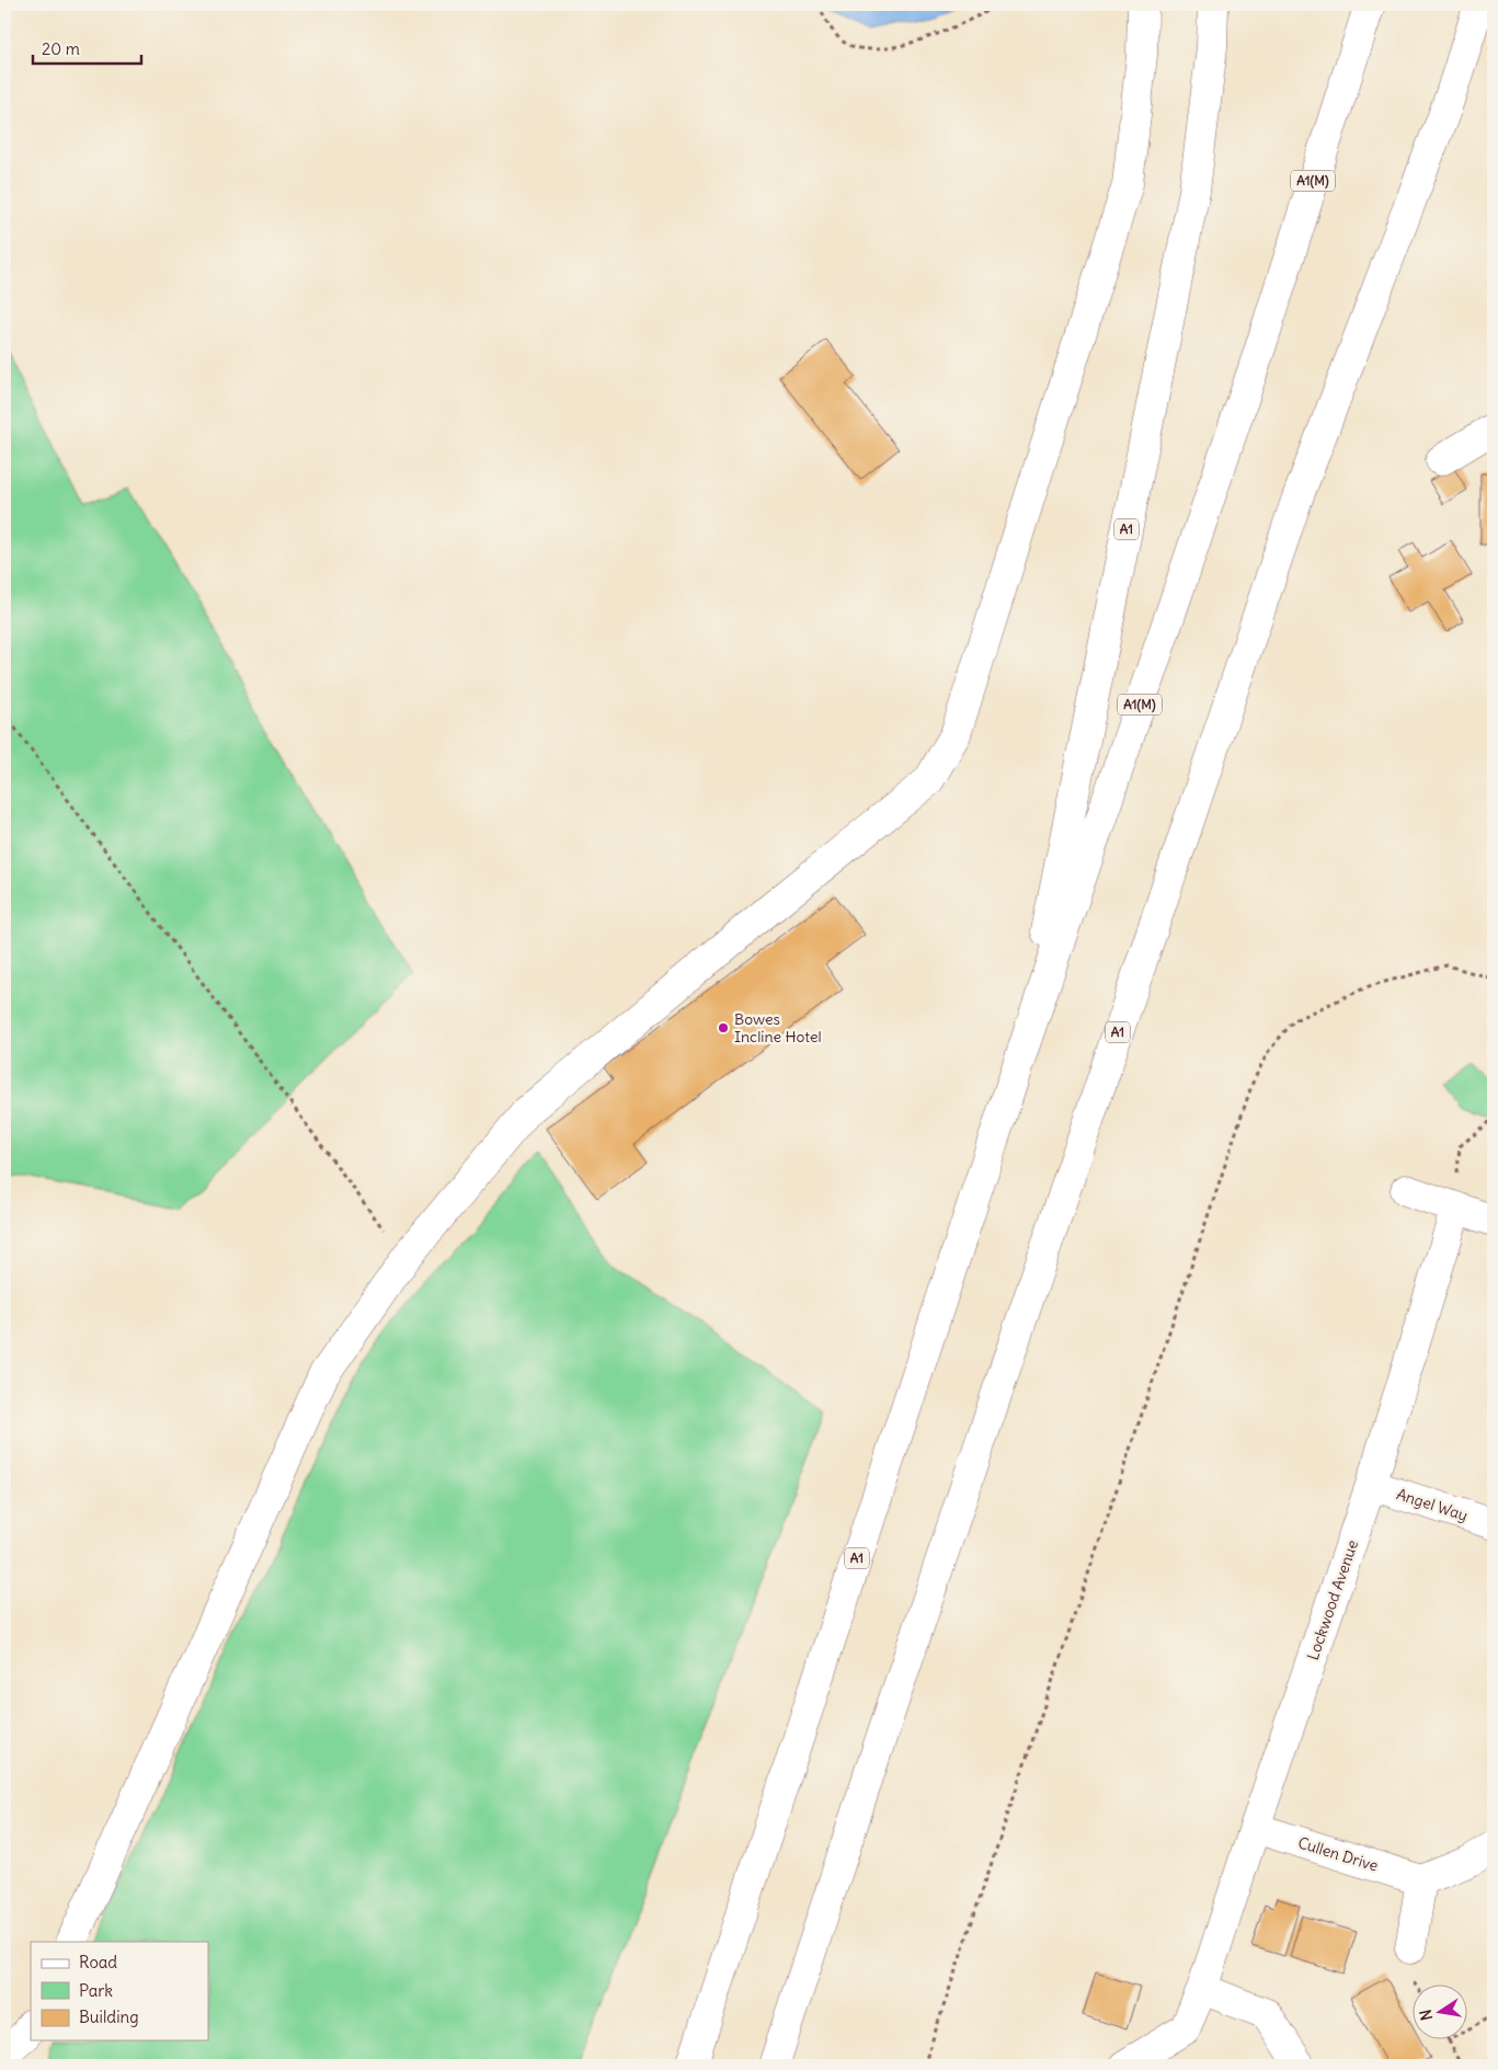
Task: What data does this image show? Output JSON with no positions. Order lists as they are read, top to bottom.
{
  "streets": {
    "main road": [
      "A1(M)",
      "A1",
      "Angel Way",
      "Lockwood Avenue",
      "Cullen Drive"
    ]
  },
  "crossings": [
    ["A1(M)", "A1"],
    ["Angel Way", "Lockwood Avenue"],
    ["Lockwood Avenue", "Cullen Drive"]
  ],
  "places": ["Bowes Incline Hotel"],
  "legend": ["Road", "Park", "Building"],
  "scale_bar": "20 m",
  "north": "left"
}
